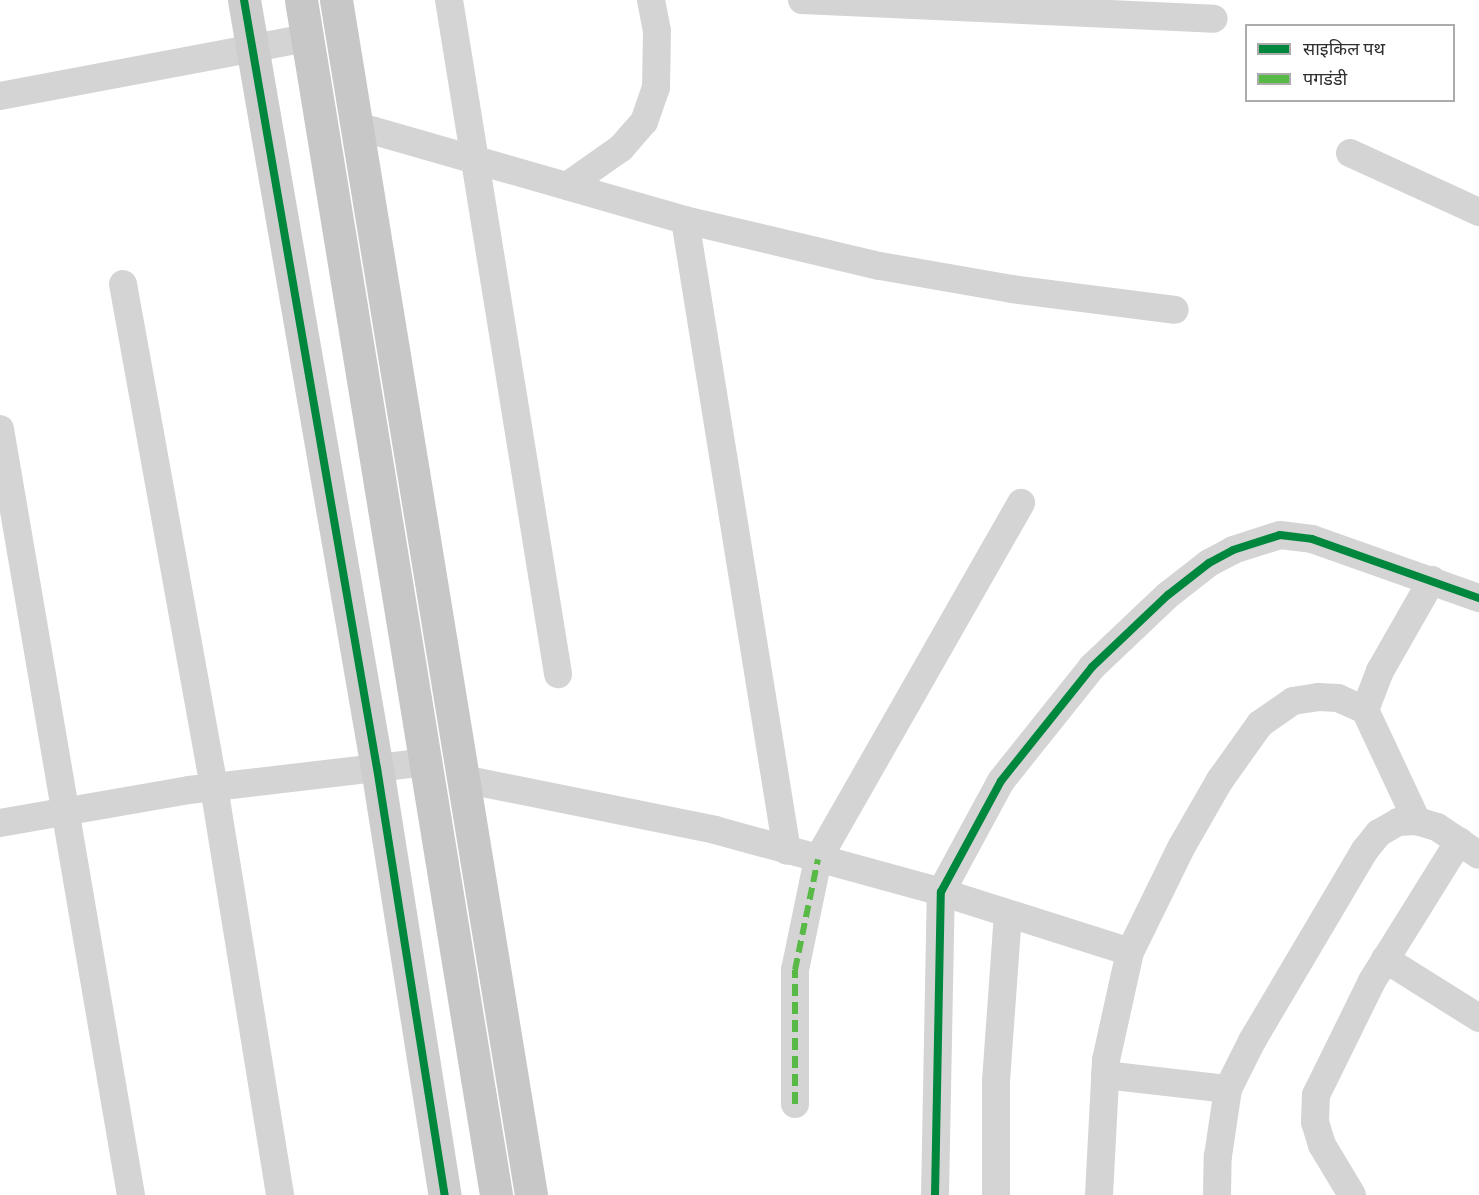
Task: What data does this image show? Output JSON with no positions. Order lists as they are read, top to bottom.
{
  "legend": ["साइकिल पथ", "पगडंडी"]
}
